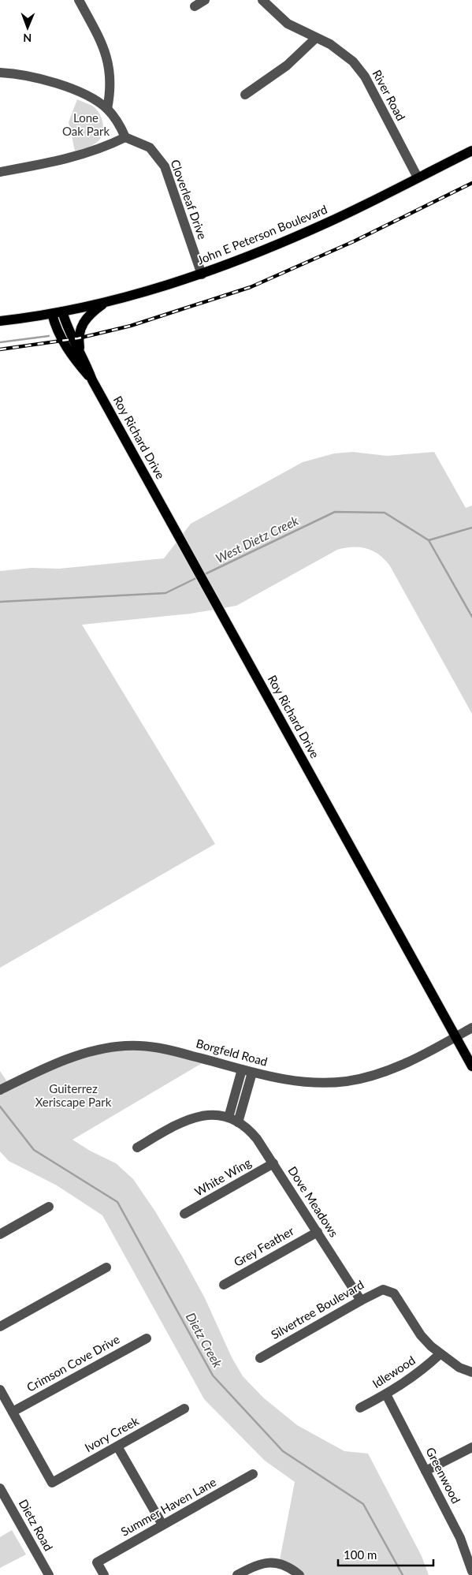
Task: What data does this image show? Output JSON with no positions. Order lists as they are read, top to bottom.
{
  "streets": {
    "main road": ["John E Peterson Boulevard", "Roy Richard Drive"],
    "street": [
      "River Road",
      "Cloverleaf Drive",
      "Borgfeld Road",
      "White Wing",
      "Dove Meadows",
      "Grey Feather",
      "Silvertree Boulevard",
      "Crimson Cove Drive",
      "Idlewood",
      "Ivory Creek",
      "Greenwood",
      "Summer Haven Lane",
      "Dietz Road"
    ]
  },
  "crossings": [
    ["River Road", "John E Peterson Boulevard"],
    ["Cloverleaf Drive", "John E Peterson Boulevard"],
    ["John E Peterson Boulevard", "Roy Richard Drive"],
    ["Roy Richard Drive", "Borgfeld Road"],
    ["White Wing", "Dove Meadows"],
    ["Dove Meadows", "Grey Feather"],
    ["Dove Meadows", "Silvertree Boulevard"],
    ["Silvertree Boulevard", "Idlewood"],
    ["Crimson Cove Drive", "Ivory Creek"],
    ["Idlewood", "Greenwood"]
  ],
  "water": ["West Dietz Creek", "Dietz Creek"],
  "parks": ["Lone Oak Park", "Guiterrez Xeriscape Park"],
  "scale_bar": "100 m",
  "north": "bottom"
}
